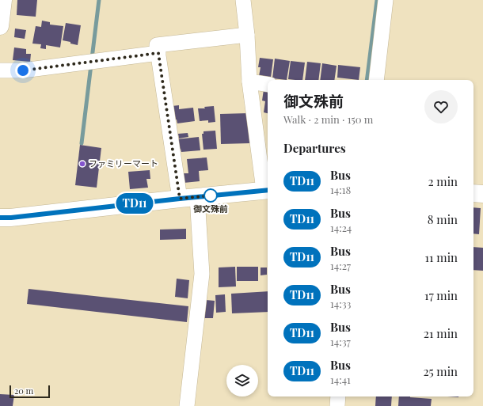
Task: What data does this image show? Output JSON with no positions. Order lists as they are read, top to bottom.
{
  "places": ["ファミリーマート", "御文殊前"],
  "lines": ["bus line TD11"],
  "scale_bar": "20 m",
  "page": {
    "on_map": "TD11",
    "heading": [
      ["御文殊前", "Walk · 2 min · 150 m"],
      "Departures"
    ],
    "list": [
      {
        "mark": "TD11",
        "name": "Bus",
        "note": "14:18",
        "value": "2 min"
      },
      {
        "mark": "TD11",
        "name": "Bus",
        "note": "14:24",
        "value": "8 min"
      },
      {
        "mark": "TD11",
        "name": "Bus",
        "note": "14:27",
        "value": "11 min"
      },
      {
        "mark": "TD11",
        "name": "Bus",
        "note": "14:33",
        "value": "17 min"
      },
      {
        "mark": "TD11",
        "name": "Bus",
        "note": "14:37",
        "value": "21 min"
      },
      {
        "mark": "TD11",
        "name": "Bus",
        "note": "14:41",
        "value": "25 min"
      }
    ],
    "scale": "20 m"
  }
}
